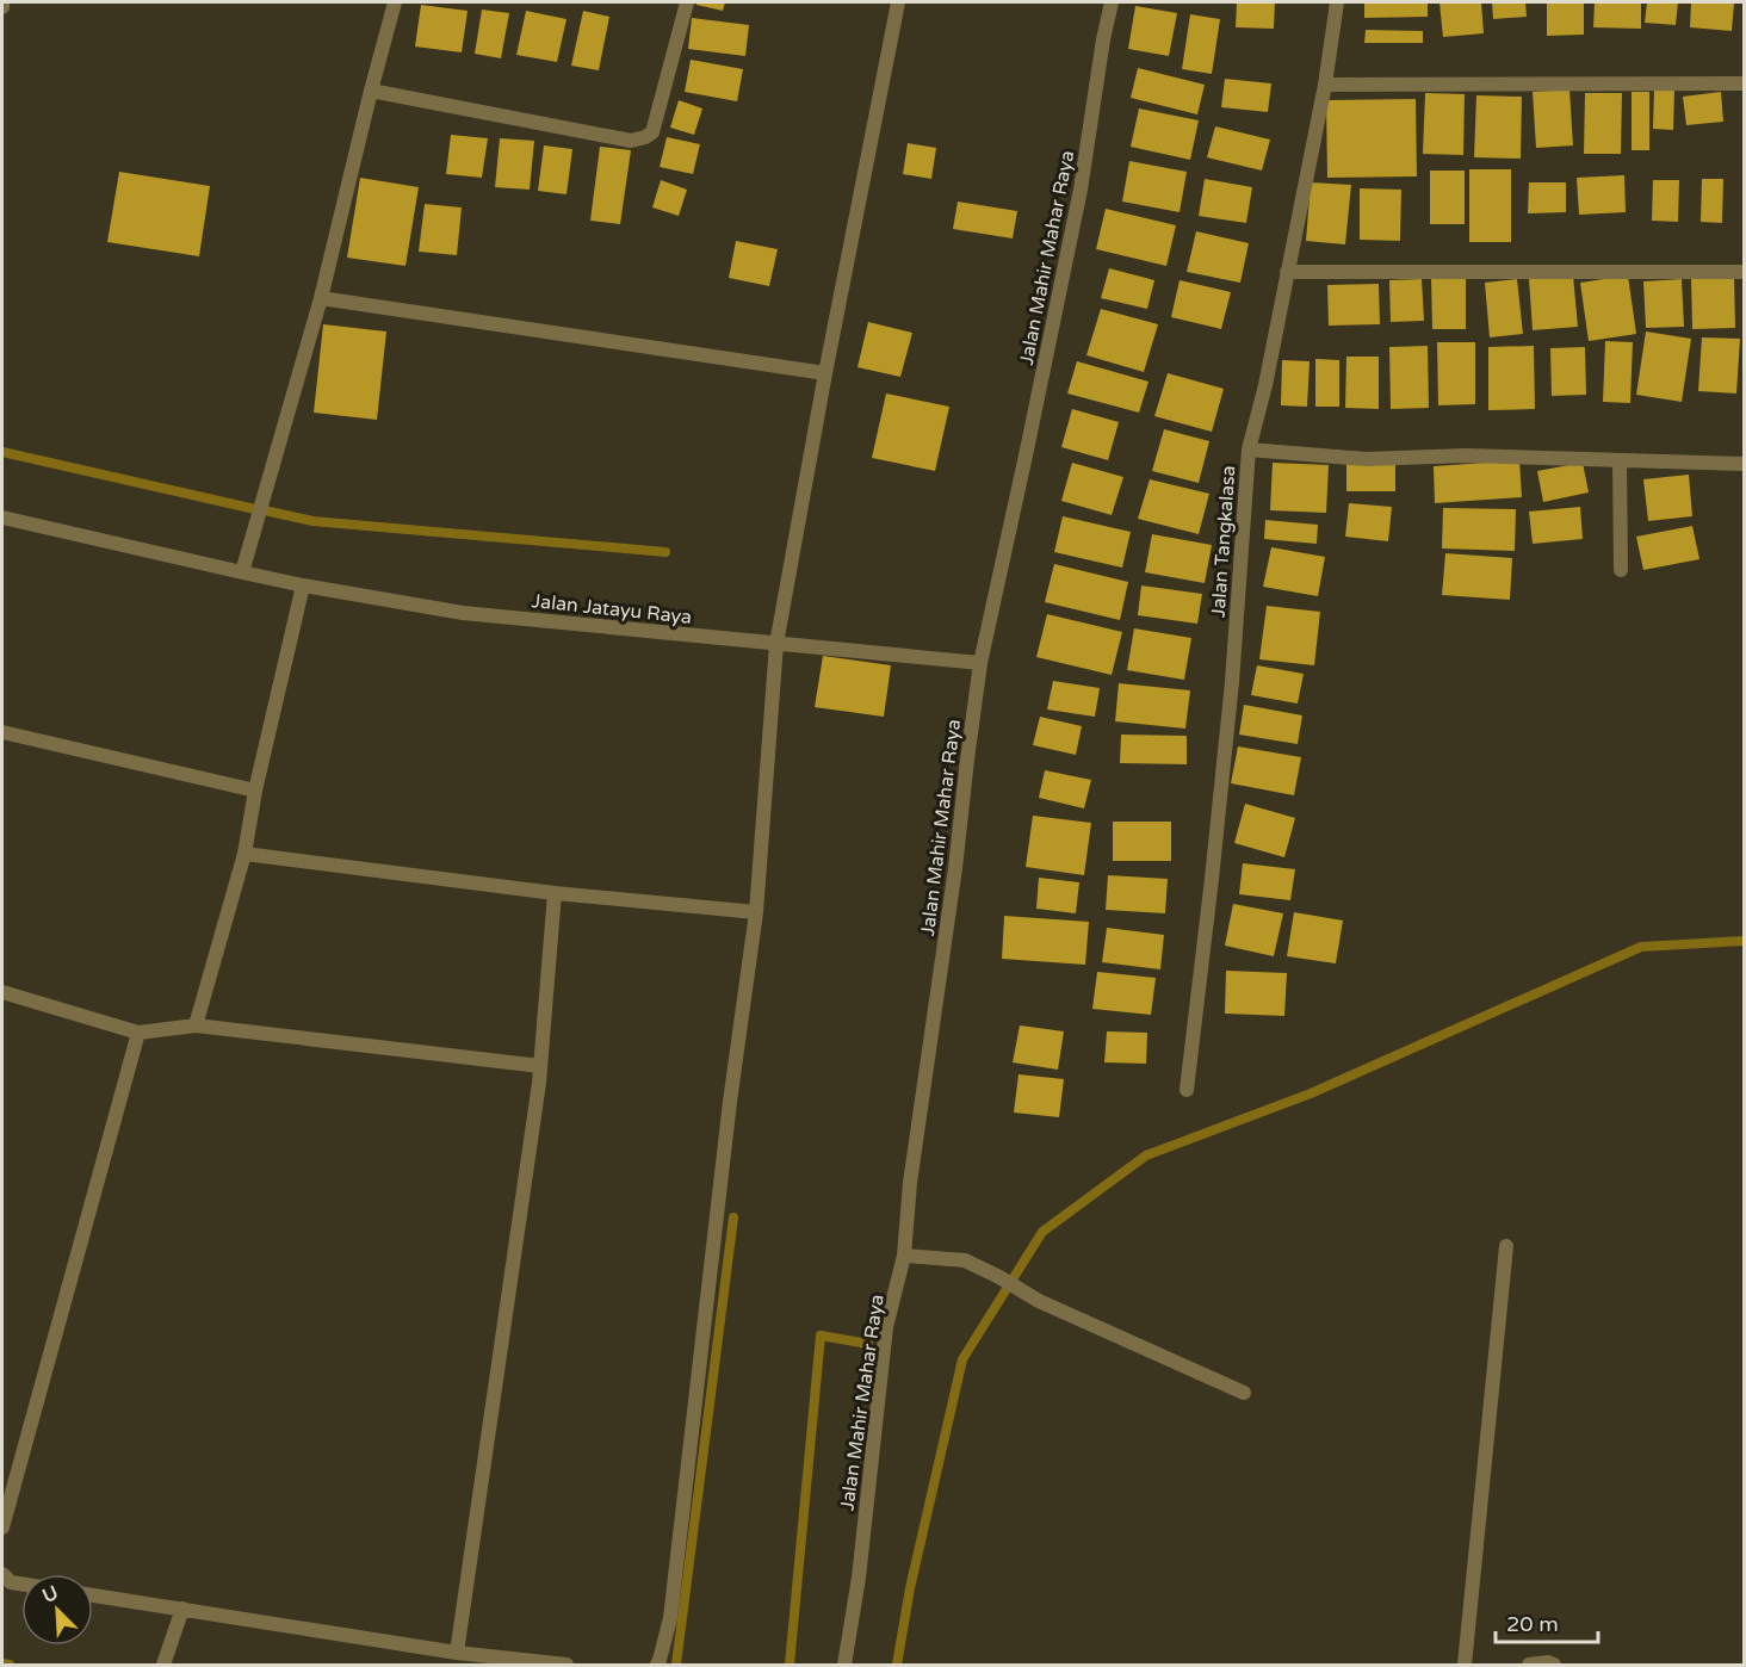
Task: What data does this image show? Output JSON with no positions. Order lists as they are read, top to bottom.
{
  "streets": {
    "street": ["Jalan Mahir Mahar Raya", "Jalan Tangkalasa", "Jalan Jatayu Raya"]
  },
  "crossings": [
    ["Jalan Mahir Mahar Raya", "Jalan Jatayu Raya"]
  ],
  "scale_bar": "20 m",
  "north": "top left"
}
